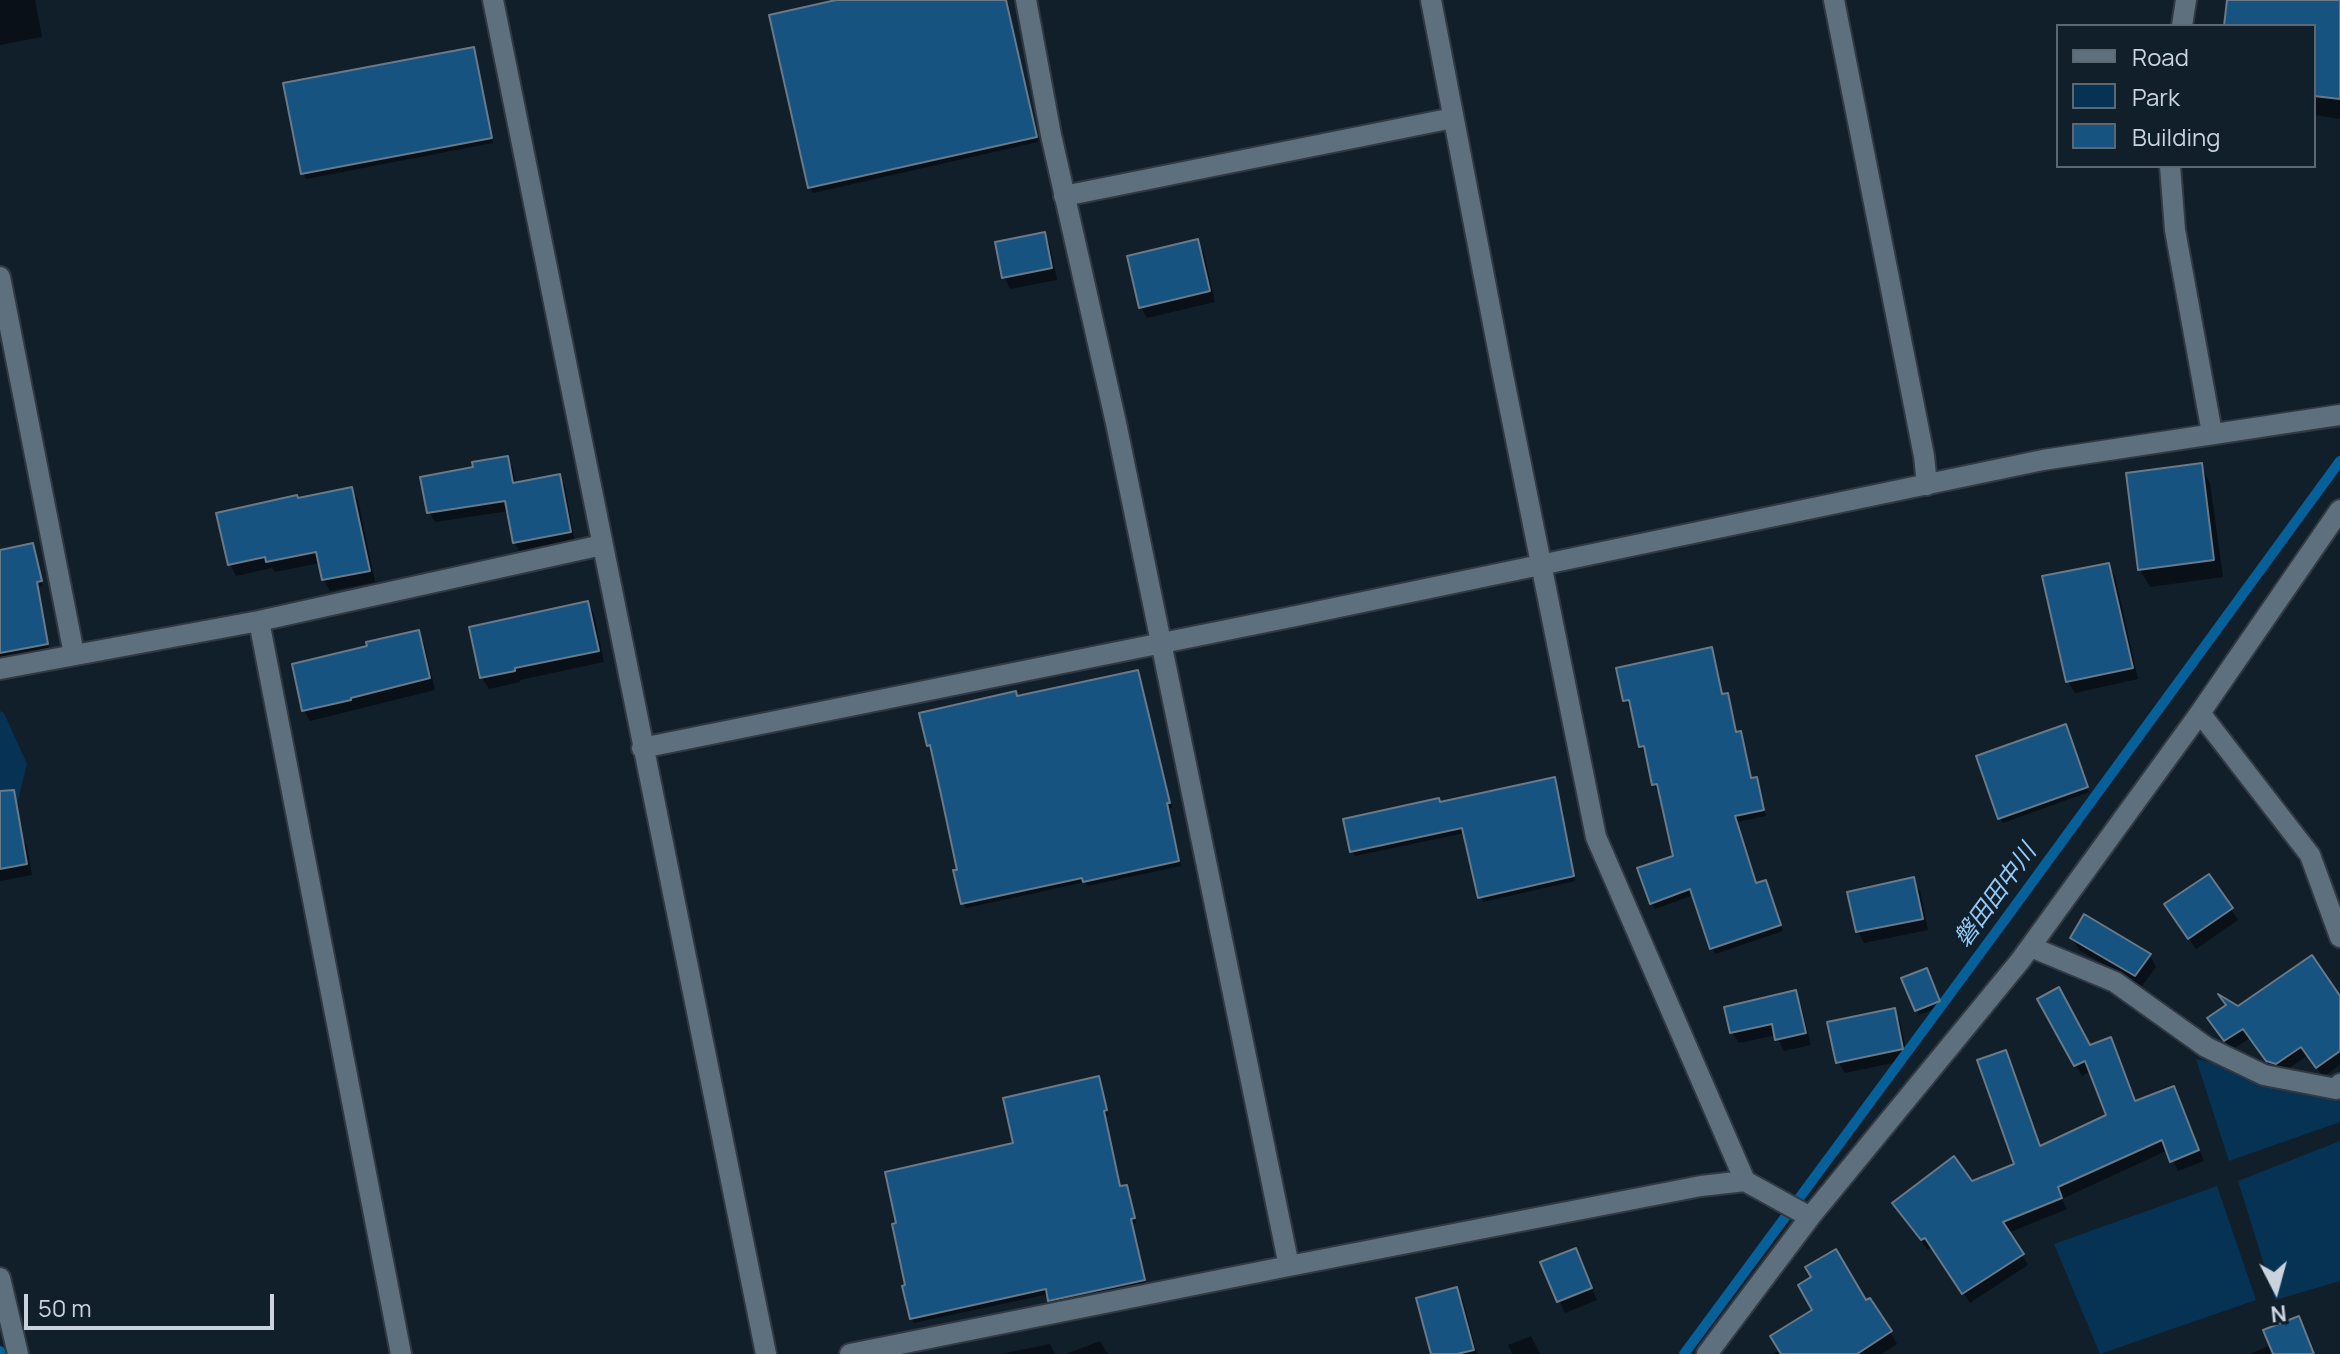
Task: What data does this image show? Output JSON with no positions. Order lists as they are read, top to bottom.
{
  "water": ["磐田田中川"],
  "legend": ["Road", "Park", "Building"],
  "scale_bar": "50 m",
  "north": "bottom"
}
